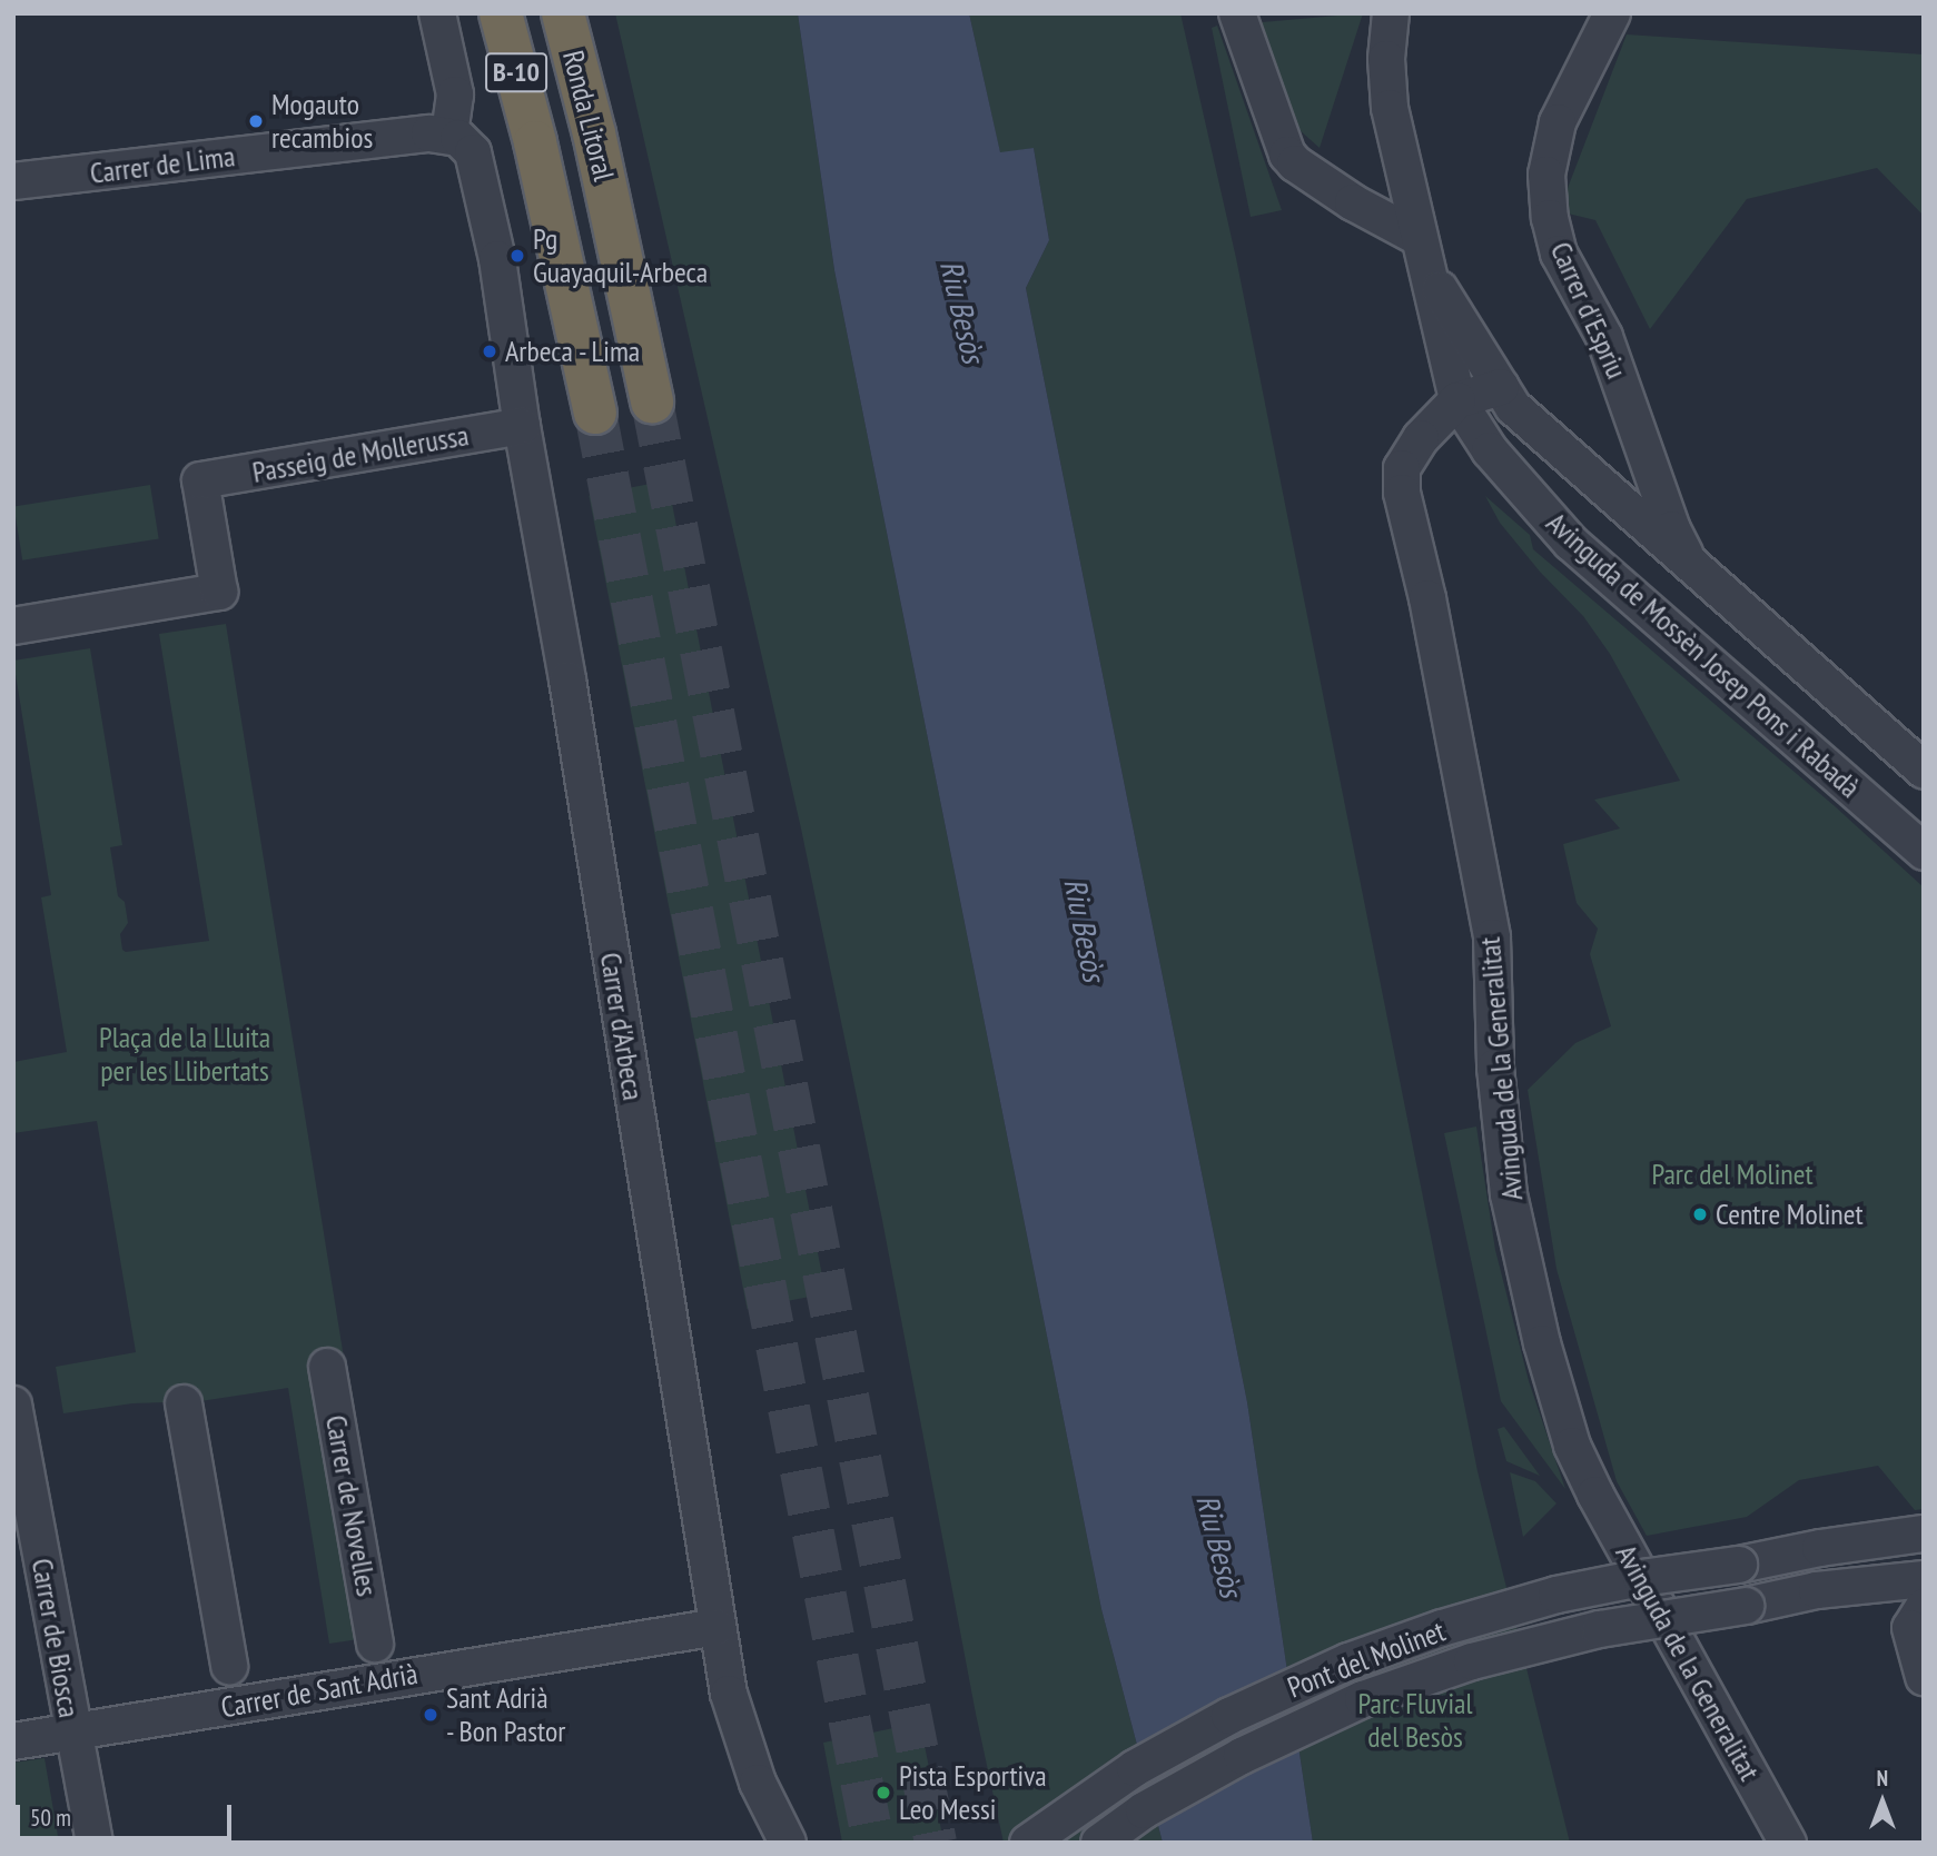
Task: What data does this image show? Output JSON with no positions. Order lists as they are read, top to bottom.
{
  "streets": {
    "highway": ["B-10", "Ronda Litoral"],
    "street": [
      "Carrer de Lima",
      "Carrer d'Espriu",
      "Passeig de Mollerussa",
      "Avinguda de Mossèn Josep Pons i Rabadà",
      "Carrer d'Arbeca",
      "Avinguda de la Generalitat",
      "Carrer de Novelles",
      "Carrer de Biosca",
      "Pont del Molinet",
      "Carrer de Sant Adrià"
    ]
  },
  "crossings": [
    ["Carrer de Lima", "Carrer d'Arbeca"],
    ["Carrer d'Espriu", "Avinguda de Mossèn Josep Pons i Rabadà"],
    ["Passeig de Mollerussa", "Carrer d'Arbeca"],
    ["Avinguda de Mossèn Josep Pons i Rabadà", "Avinguda de la Generalitat"],
    ["Carrer d'Arbeca", "Carrer de Sant Adrià"],
    ["Carrer de Biosca", "Carrer de Sant Adrià"]
  ],
  "water": ["Riu Besòs"],
  "parks": ["Plaça de la Lluita per les Llibertats", "Parc del Molinet", "Parc Fluvial del Besòs"],
  "places": [
    "Mogauto recambios",
    "Pg Guayaquil-Arbeca",
    "Arbeca - Lima",
    "Centre Molinet",
    "Sant Adrià - Bon Pastor",
    "Pista Esportiva Leo Messi"
  ],
  "scale_bar": "50 m",
  "north": "top"
}
